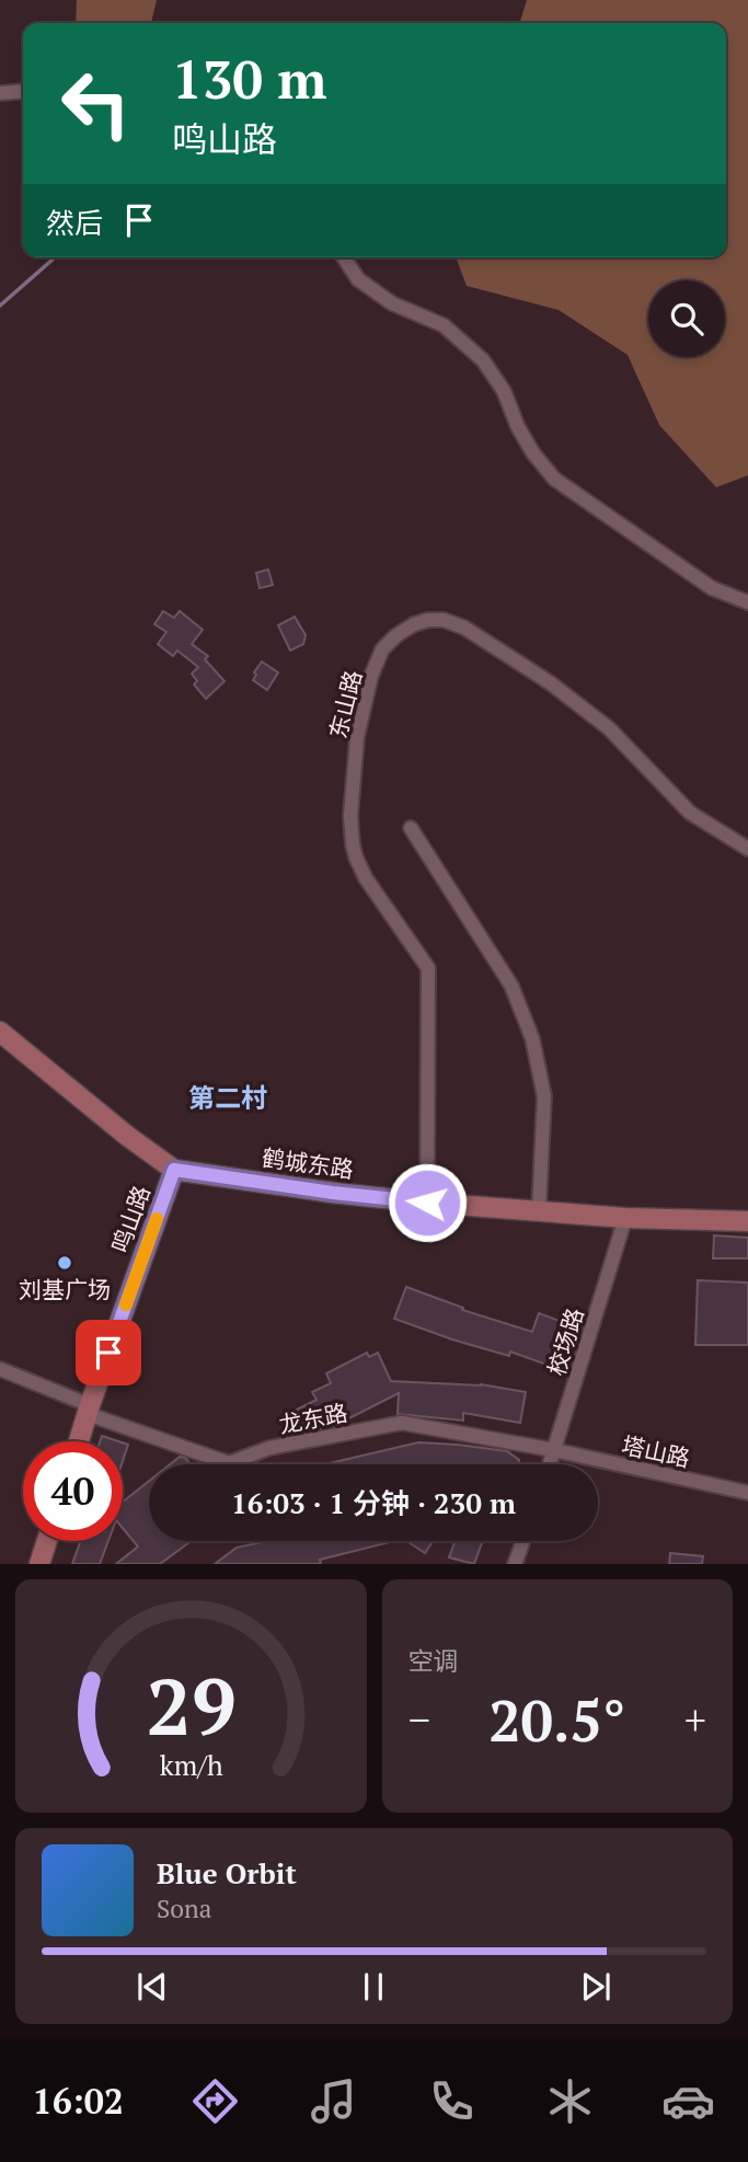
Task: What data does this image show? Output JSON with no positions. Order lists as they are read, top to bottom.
{
  "streets": {
    "street": [
      "东山路",
      "鹤城东路",
      "鸣山路",
      "校场路",
      "龙东路",
      "塔山路"
    ]
  },
  "crossings": [
    ["东山路", "鹤城东路"],
    ["鹤城东路", "鸣山路"],
    ["鹤城东路", "校场路"],
    ["鸣山路", "龙东路"],
    ["校场路", "龙东路"],
    ["校场路", "塔山路"],
    ["龙东路", "塔山路"]
  ],
  "districts": ["第二村"],
  "places": ["刘基广场"],
  "page": {
    "turn": ["130 m", "鸣山路"],
    "then": "然后",
    "limit": "40",
    "trip": "16:03 · 1 分钟 · 230 m",
    "tile": "空调",
    "heat": ["−", "20.5°", "+"],
    "song": ["Blue Orbit", "Sona"],
    "tabs": "16:02",
    "gauge": ["29", "km/h"]
  }
}
